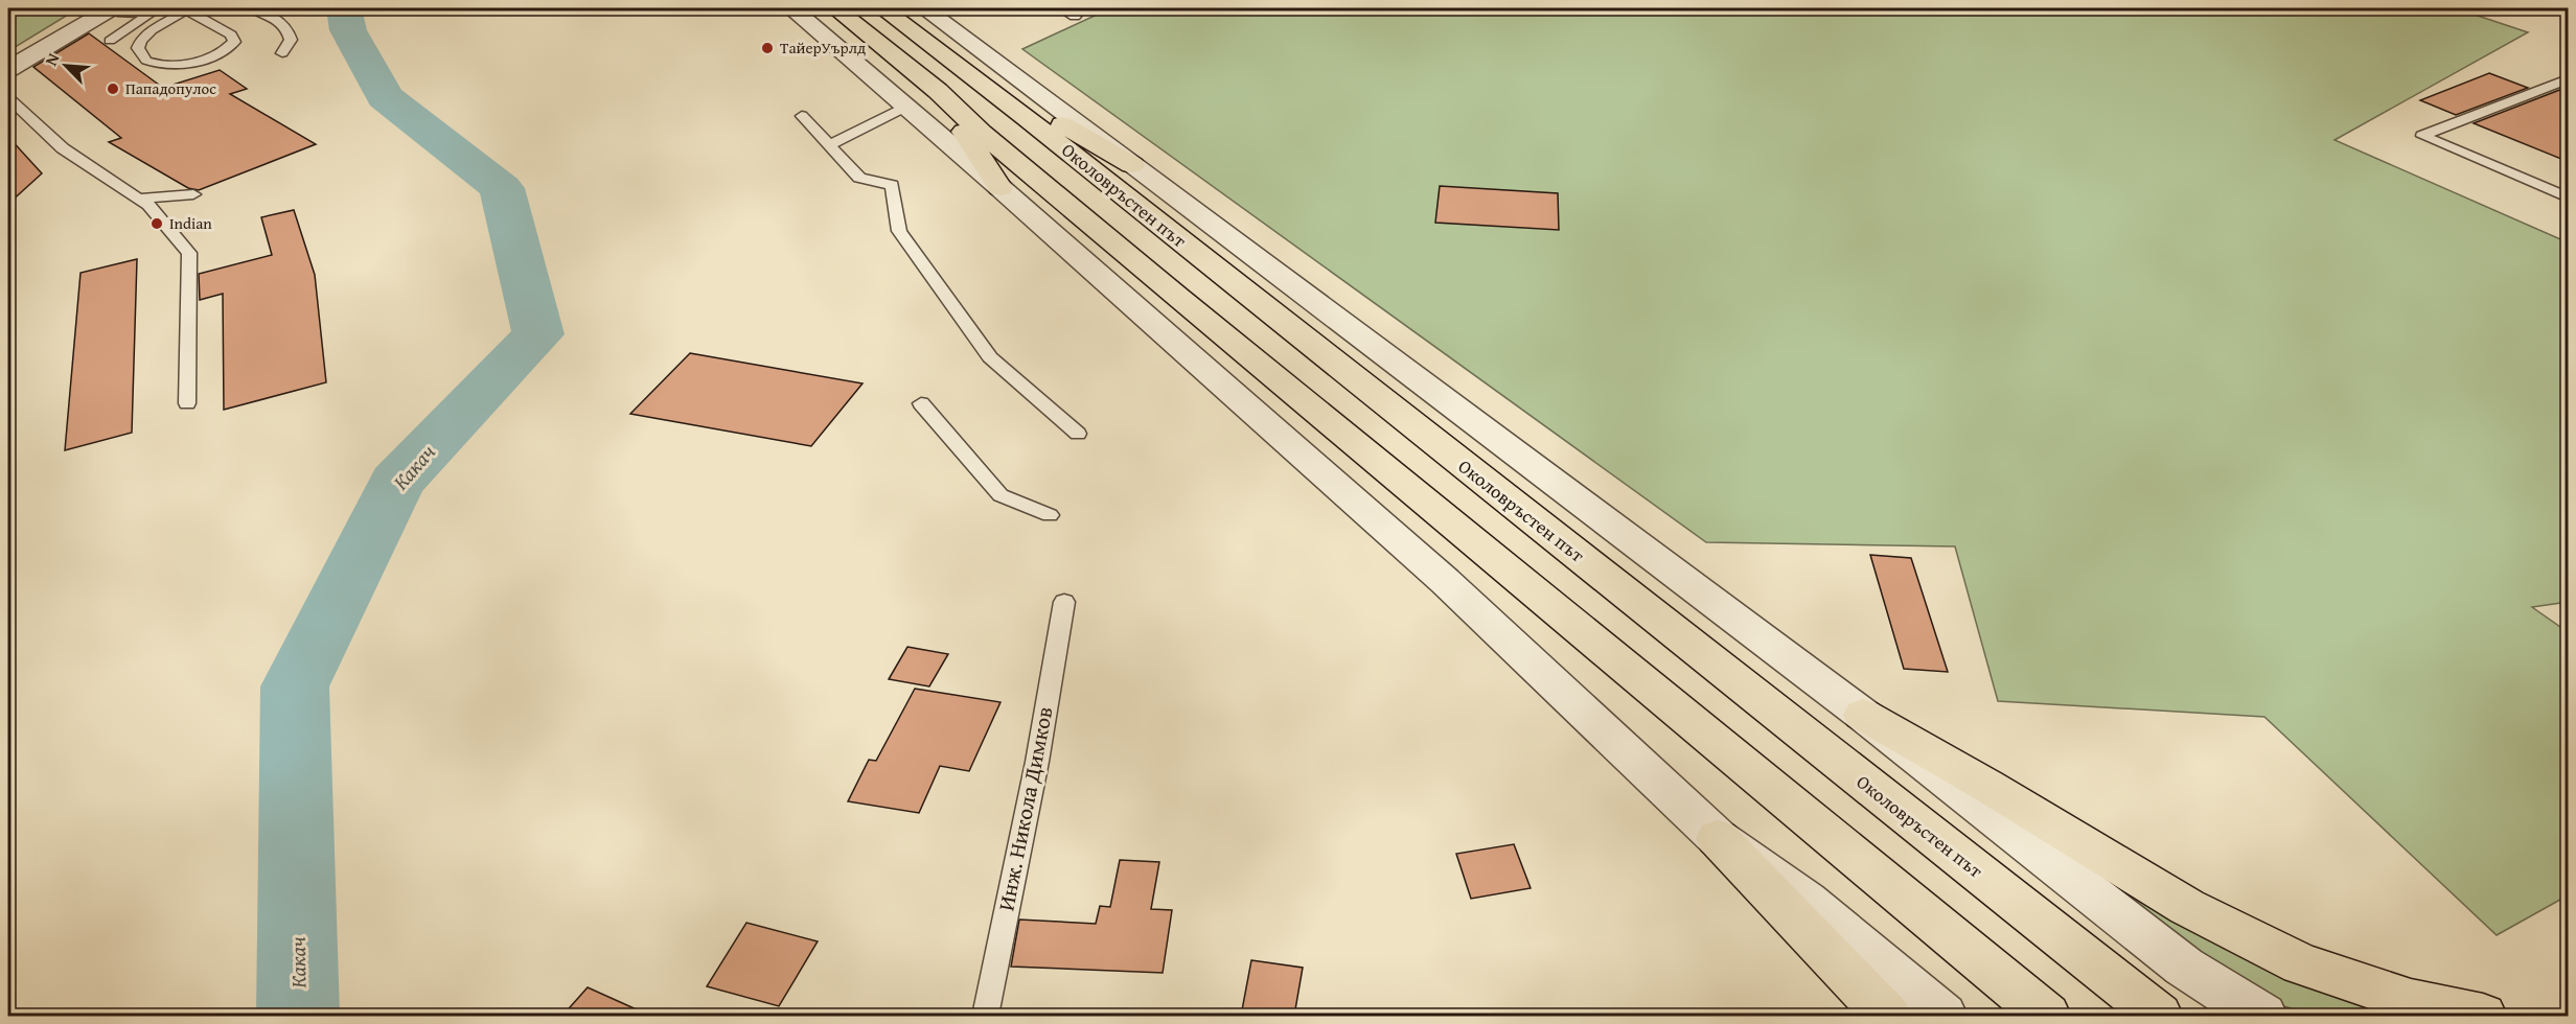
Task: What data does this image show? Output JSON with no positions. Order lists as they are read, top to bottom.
{
  "streets": {
    "main road": ["Околовръстен път"],
    "lane": ["Инж. Никола Димков"]
  },
  "water": ["Какач"],
  "places": ["ТайерУърлд", "Пападопулос", "Indian"],
  "north": "top left"
}
